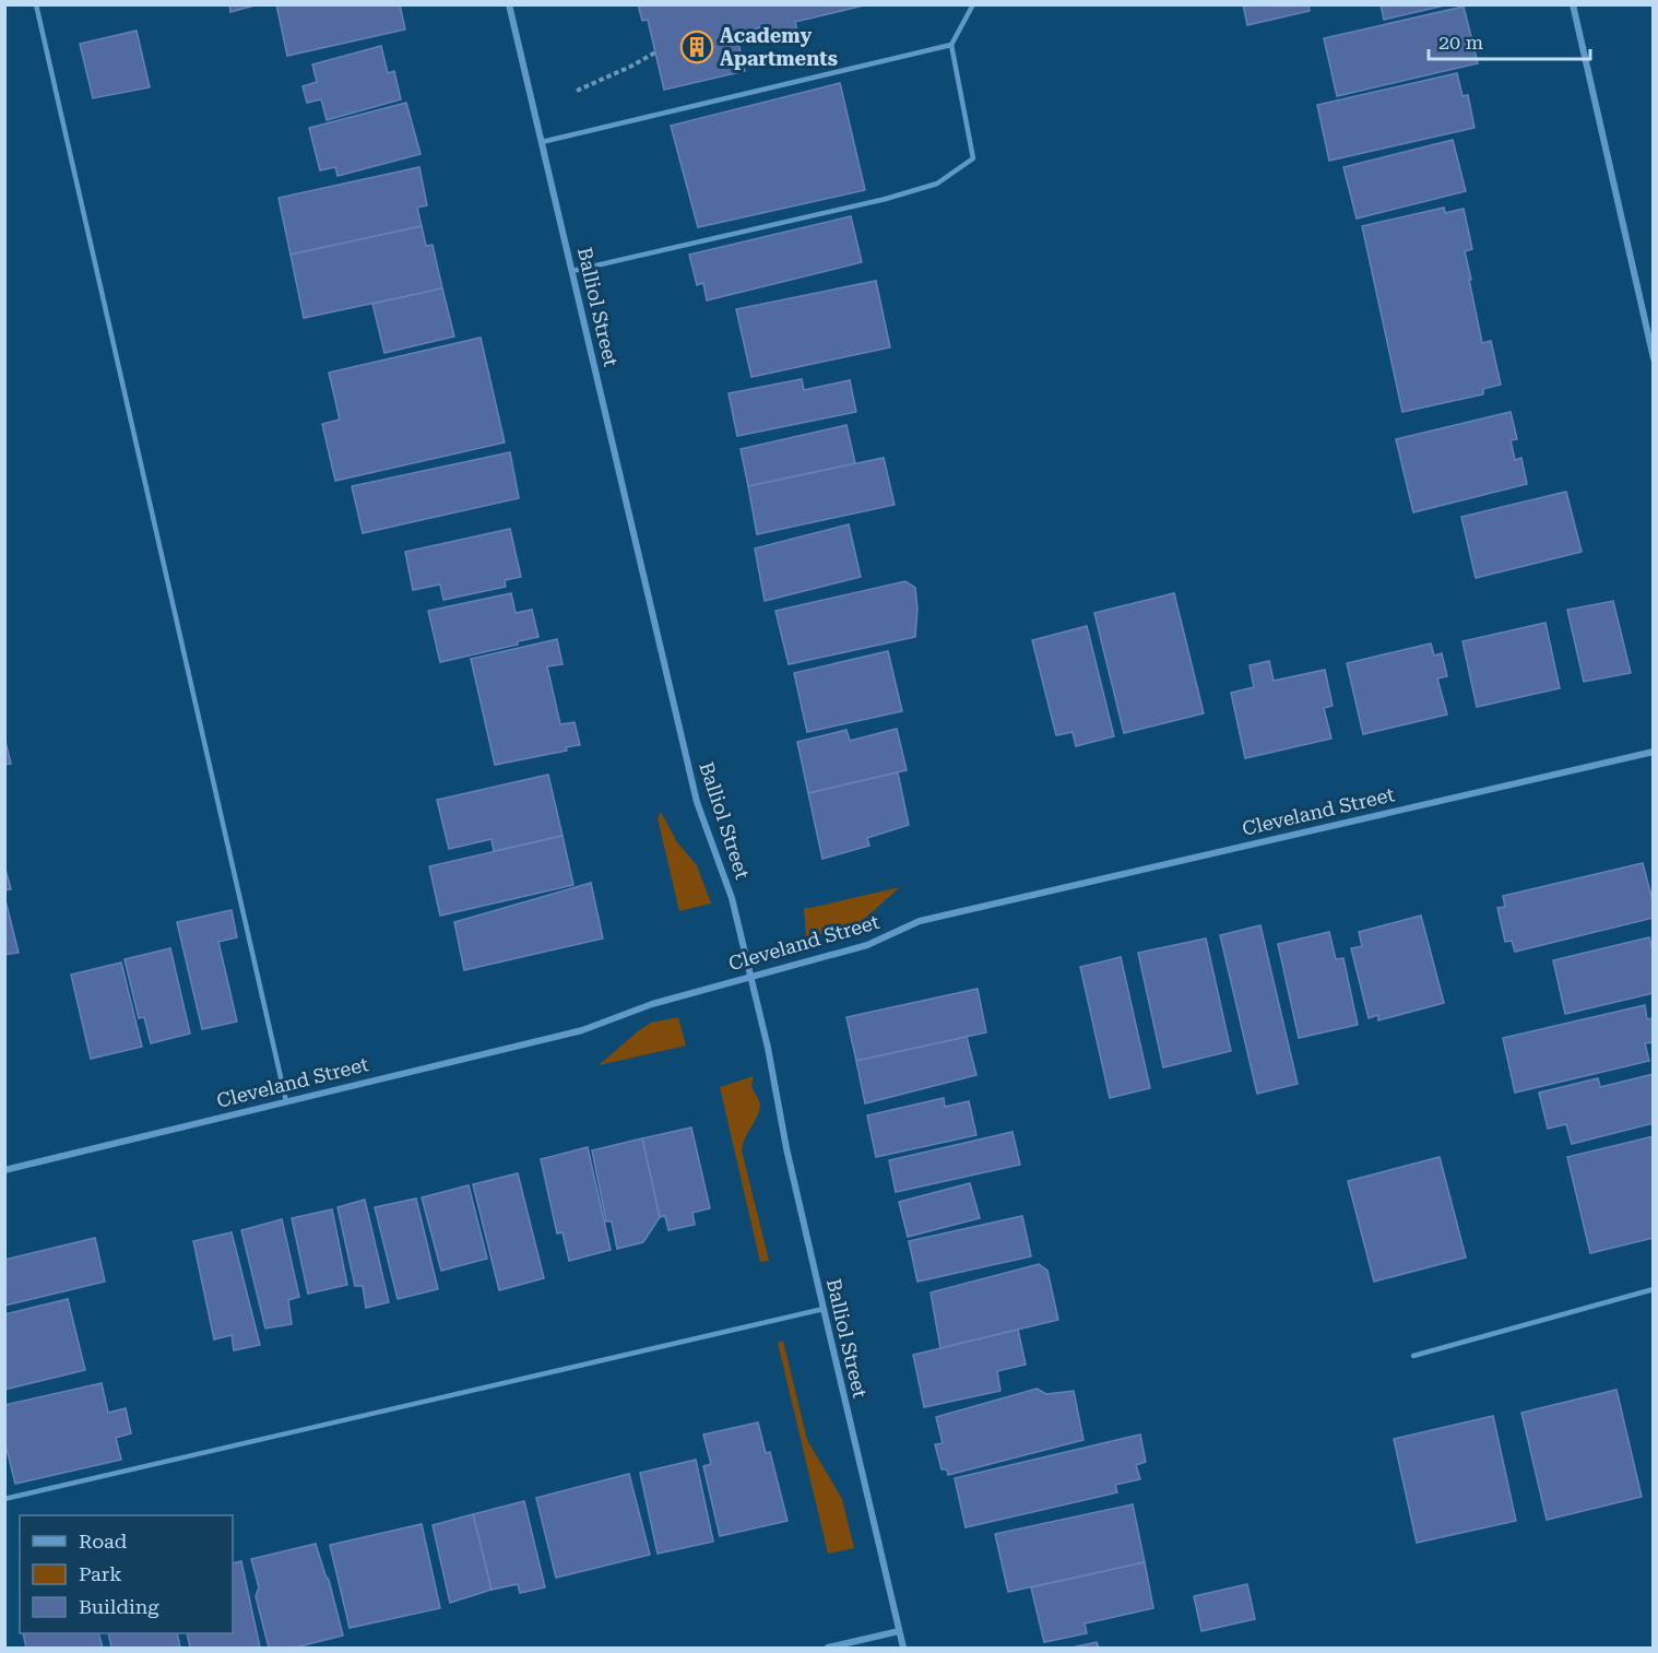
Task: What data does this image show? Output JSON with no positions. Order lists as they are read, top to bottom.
{
  "streets": {
    "street": ["Balliol Street", "Cleveland Street"]
  },
  "crossings": [
    ["Balliol Street", "Cleveland Street"]
  ],
  "places": {
    "building": ["Academy Apartments"]
  },
  "legend": ["Road", "Park", "Building"],
  "scale_bar": "20 m"
}
